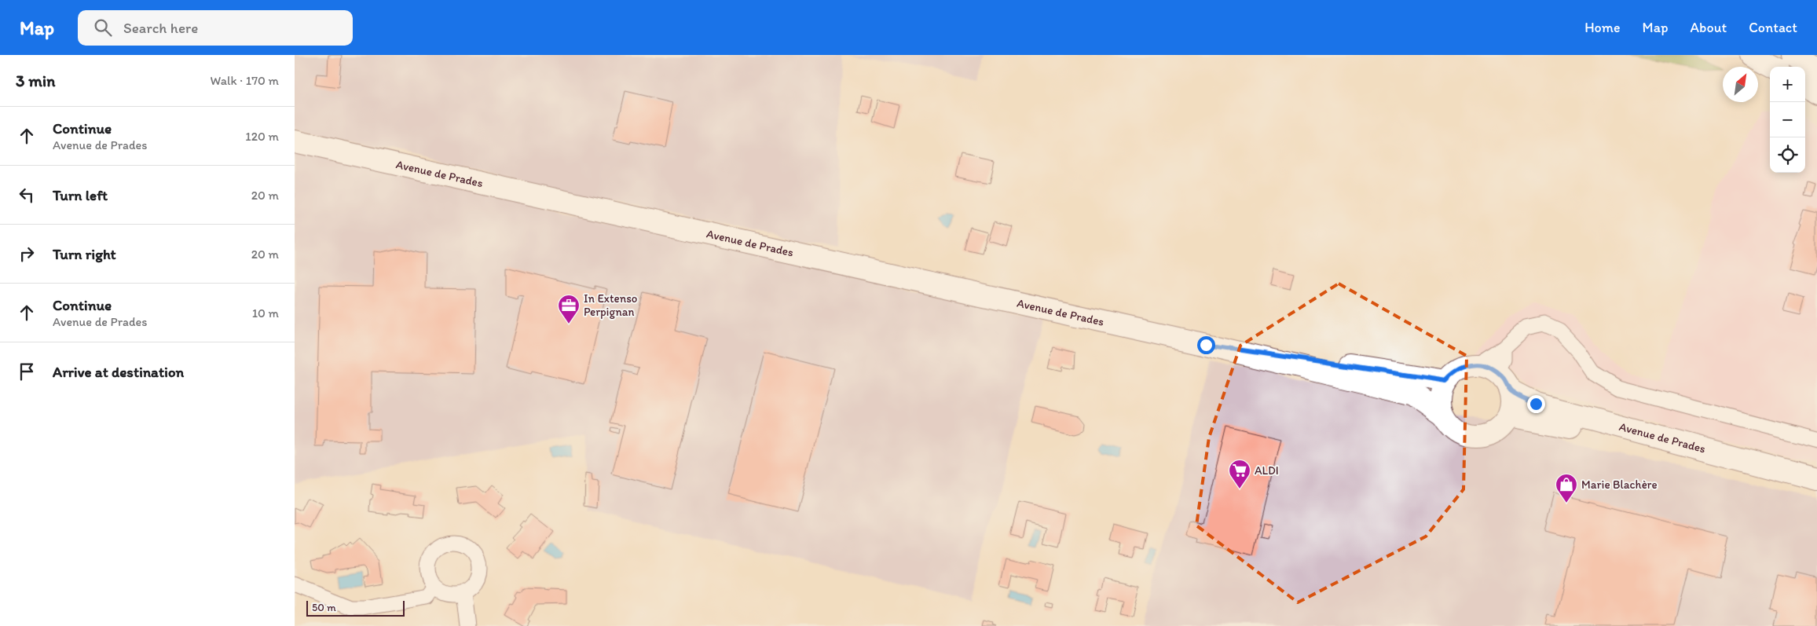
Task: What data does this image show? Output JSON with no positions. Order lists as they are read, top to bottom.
{
  "streets": {
    "main road": ["Avenue de Prades"]
  },
  "places": {
    "office": ["In Extenso Perpignan"],
    "supermarket": ["ALDI"],
    "shop": ["Marie Blachère"]
  },
  "scale_bar": "50 m",
  "north": "top right",
  "page": {
    "header": "Map",
    "search": "Search here",
    "nav": [
      "Home",
      "Map",
      "About",
      "Contact"
    ],
    "heading": ["3 min", "Walk · 170 m"],
    "map_buttons": ["+", "−"],
    "list": [
      ["Continue", "Avenue de Prades", "120 m"],
      ["Turn left", "20 m"],
      ["Turn right", "20 m"],
      ["Continue", "Avenue de Prades", "10 m"],
      "Arrive at destination"
    ],
    "scale": "50 m"
  }
}
